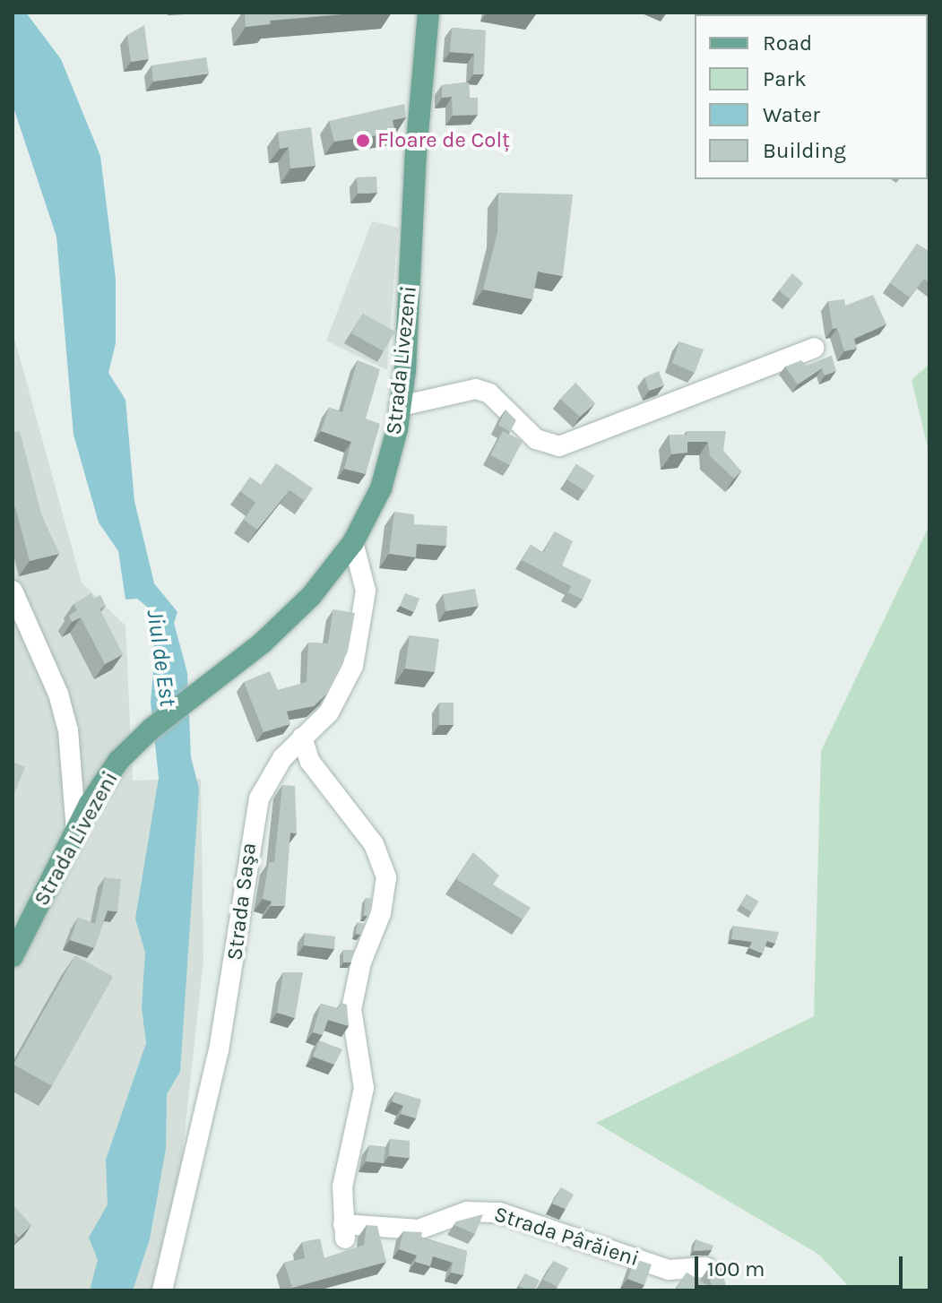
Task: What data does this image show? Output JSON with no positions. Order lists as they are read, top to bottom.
{
  "streets": {
    "main road": ["Strada Livezeni"],
    "street": ["Strada Saşa", "Strada Pârăieni"]
  },
  "crossings": [
    ["Strada Livezeni", "Strada Saşa"],
    ["Strada Saşa", "Strada Pârăieni"]
  ],
  "water": ["Jiul de Est"],
  "places": ["Floare de Colț"],
  "legend": [
    "Road",
    "Park",
    "Water",
    "Building"
  ],
  "scale_bar": "100 m"
}
